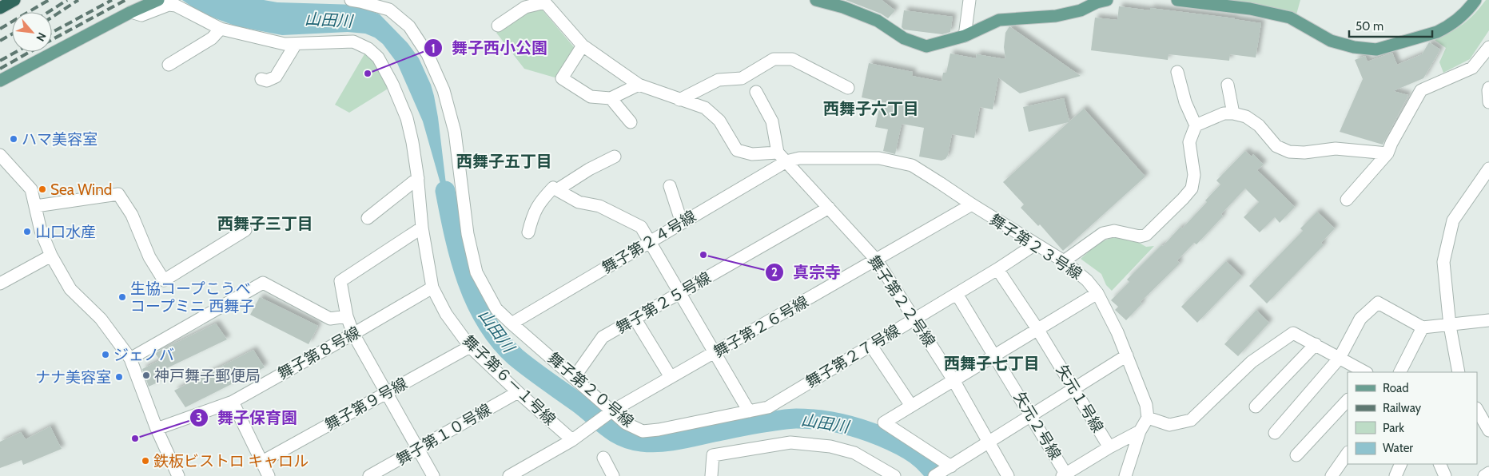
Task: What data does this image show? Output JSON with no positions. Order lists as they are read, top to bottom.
{
  "streets": {
    "street": [
      "舞子第２４号線",
      "舞子第２３号線",
      "舞子第２２号線",
      "舞子第２５号線",
      "舞子第２６号線",
      "舞子第８号線",
      "舞子第２７号線",
      "舞子第６－１号線",
      "舞子第２０号線",
      "矢元１号線",
      "舞子第９号線",
      "矢元２号線",
      "舞子第１０号線"
    ]
  },
  "crossings": [
    ["舞子第２４号線", "舞子第２３号線"],
    ["舞子第２４号線", "舞子第２２号線"],
    ["舞子第２４号線", "舞子第２０号線"],
    ["舞子第２３号線", "舞子第２２号線"],
    ["舞子第２３号線", "舞子第２６号線"],
    ["舞子第２３号線", "舞子第２７号線"],
    ["舞子第２２号線", "舞子第２５号線"],
    ["舞子第２２号線", "舞子第２６号線"],
    ["舞子第２２号線", "舞子第２７号線"],
    ["舞子第２５号線", "舞子第２０号線"],
    ["舞子第２６号線", "舞子第６－１号線"],
    ["舞子第２６号線", "舞子第２０号線"],
    ["舞子第８号線", "舞子第６－１号線"],
    ["舞子第２７号線", "舞子第２０号線"],
    ["舞子第２７号線", "矢元１号線"],
    ["舞子第２７号線", "矢元２号線"],
    ["舞子第６－１号線", "舞子第９号線"],
    ["舞子第６－１号線", "舞子第１０号線"]
  ],
  "districts": [
    "西舞子六丁目",
    "西舞子五丁目",
    "西舞子三丁目",
    "西舞子七丁目"
  ],
  "water": ["山田川"],
  "places": [
    "舞子西小公園",
    "ハマ美容室",
    "Sea Wind",
    "山口水産",
    "真宗寺",
    "生協コープこうべ コープミニ 西舞子",
    "ジェノバ",
    "神戸舞子郵便局",
    "ナナ美容室",
    "舞子保育園",
    "鉄板ビストロ キャロル"
  ],
  "legend": [
    "Road",
    "Railway",
    "Park",
    "Water"
  ],
  "scale_bar": "50 m",
  "north": "bottom right"
}
